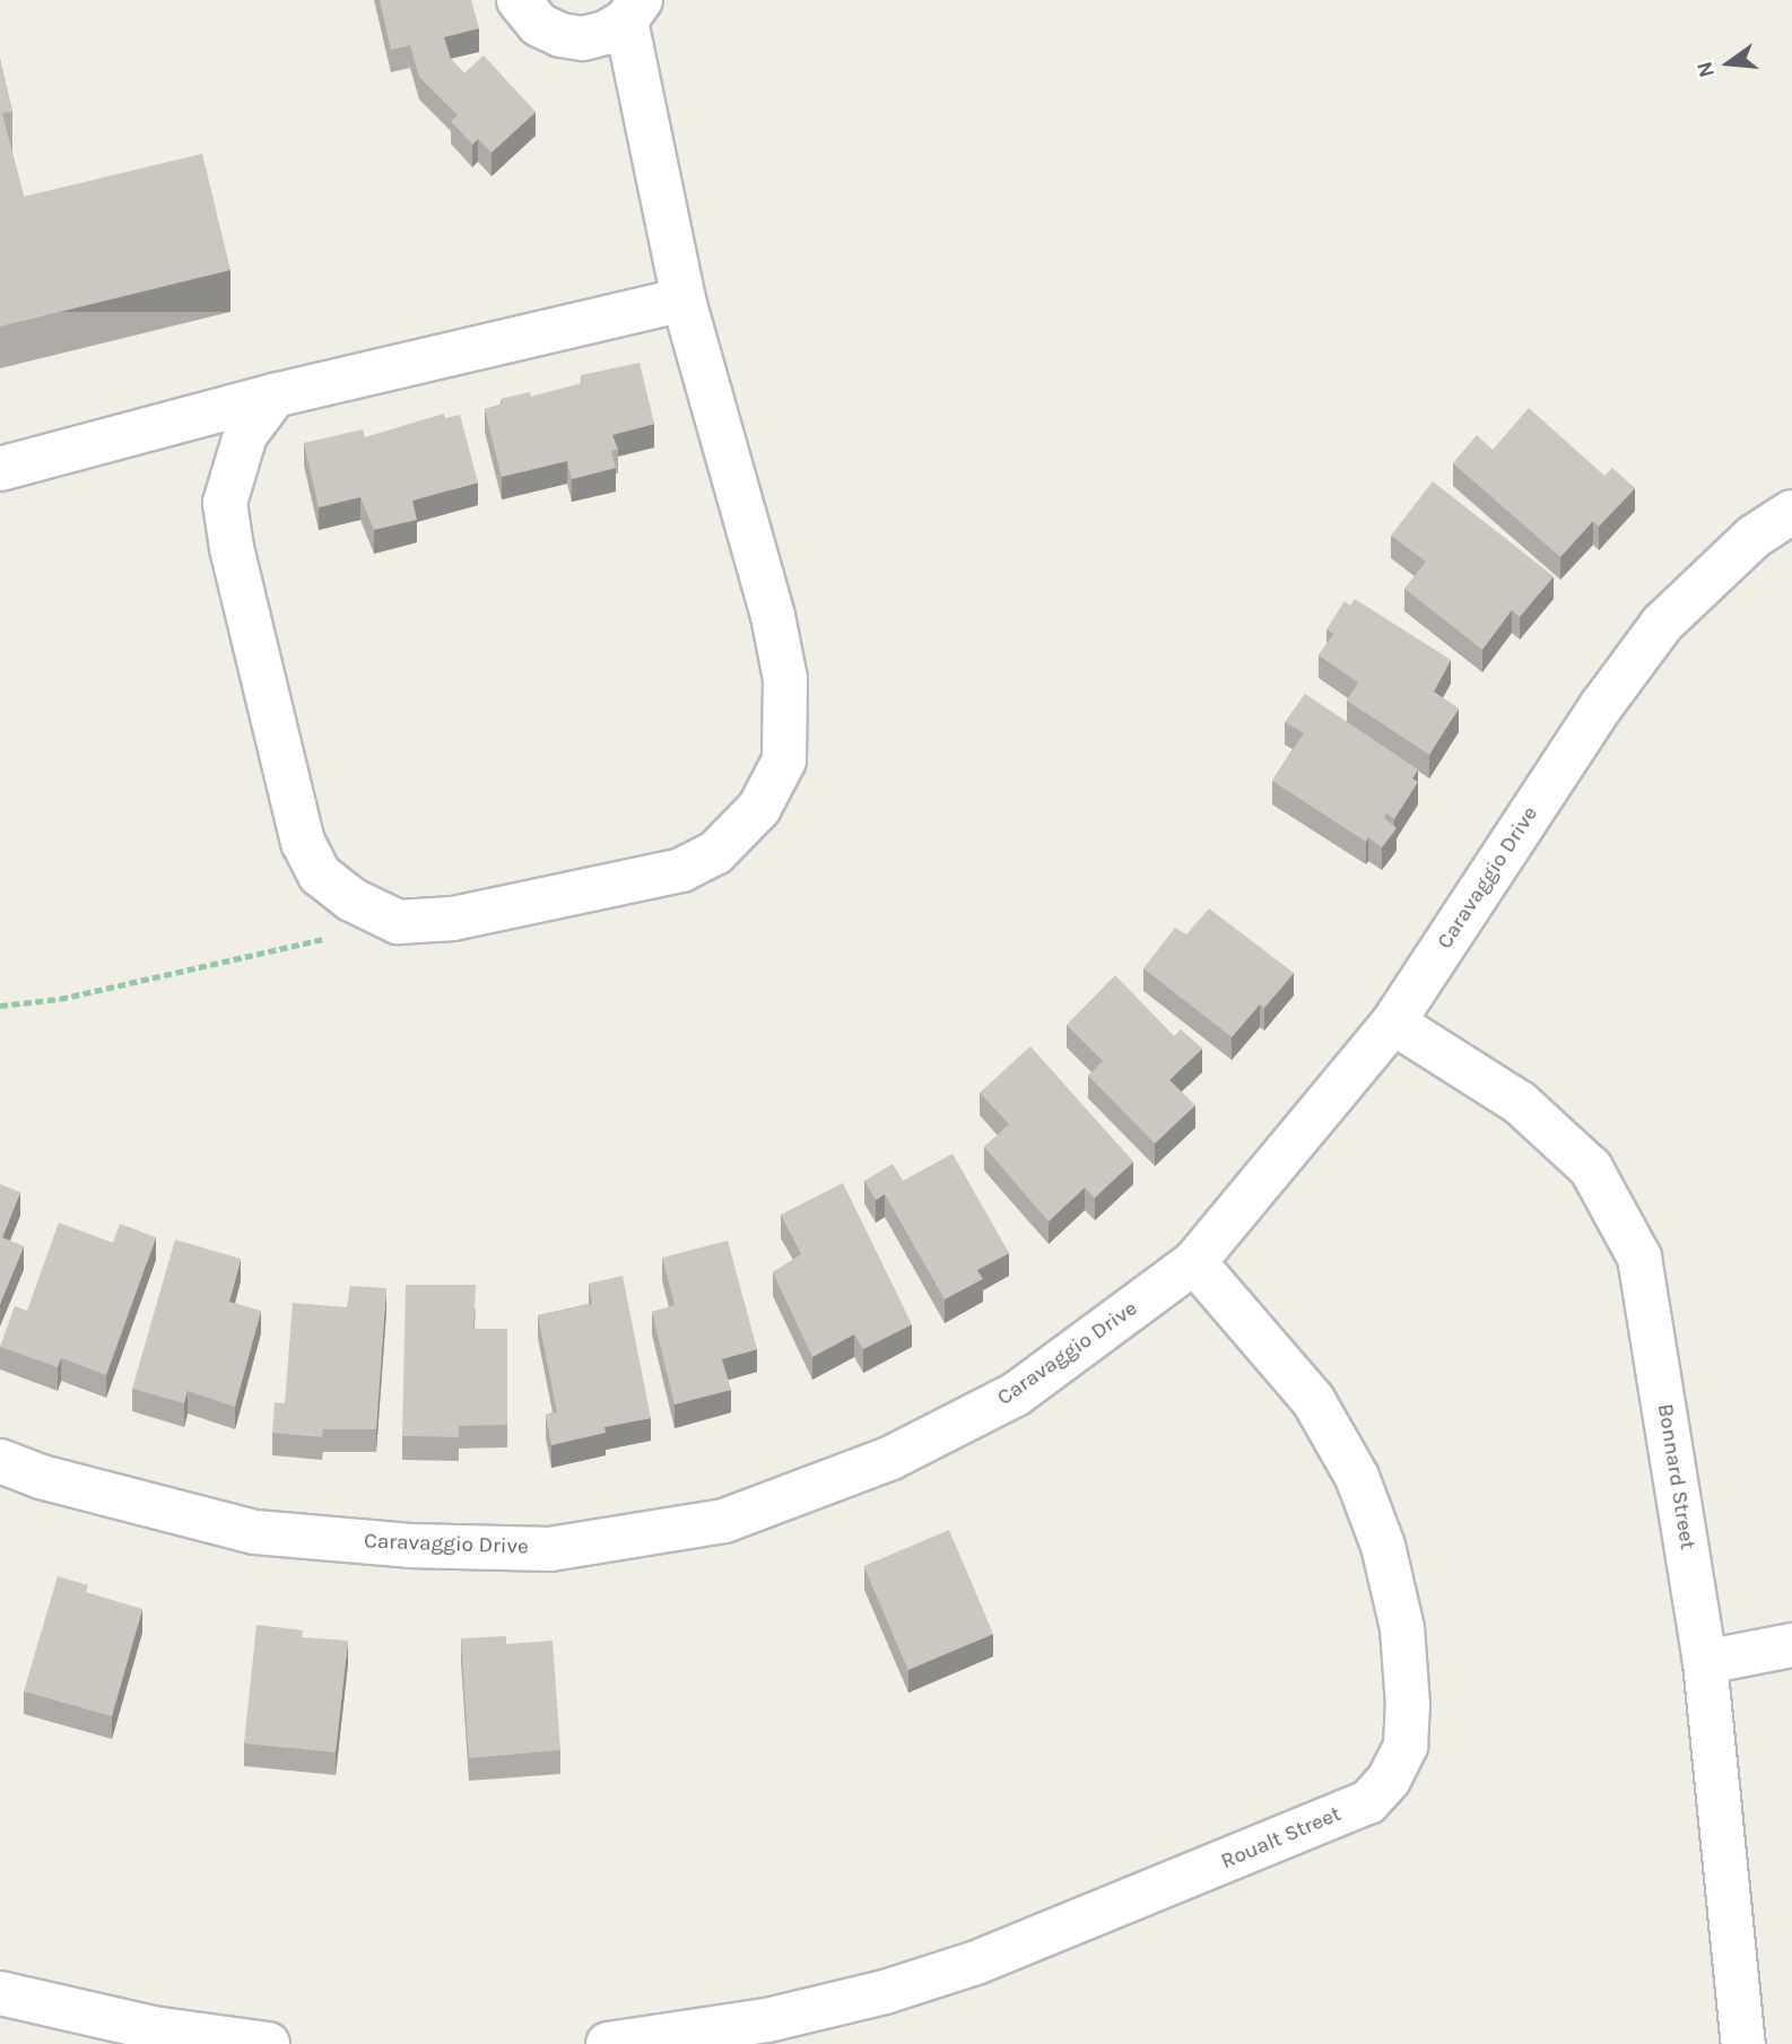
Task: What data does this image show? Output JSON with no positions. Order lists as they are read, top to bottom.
{
  "streets": {
    "street": ["Caravaggio Drive", "Bonnard Street", "Roualt Street"]
  },
  "crossings": [
    ["Caravaggio Drive", "Bonnard Street"],
    ["Caravaggio Drive", "Roualt Street"]
  ],
  "north": "left"
}
